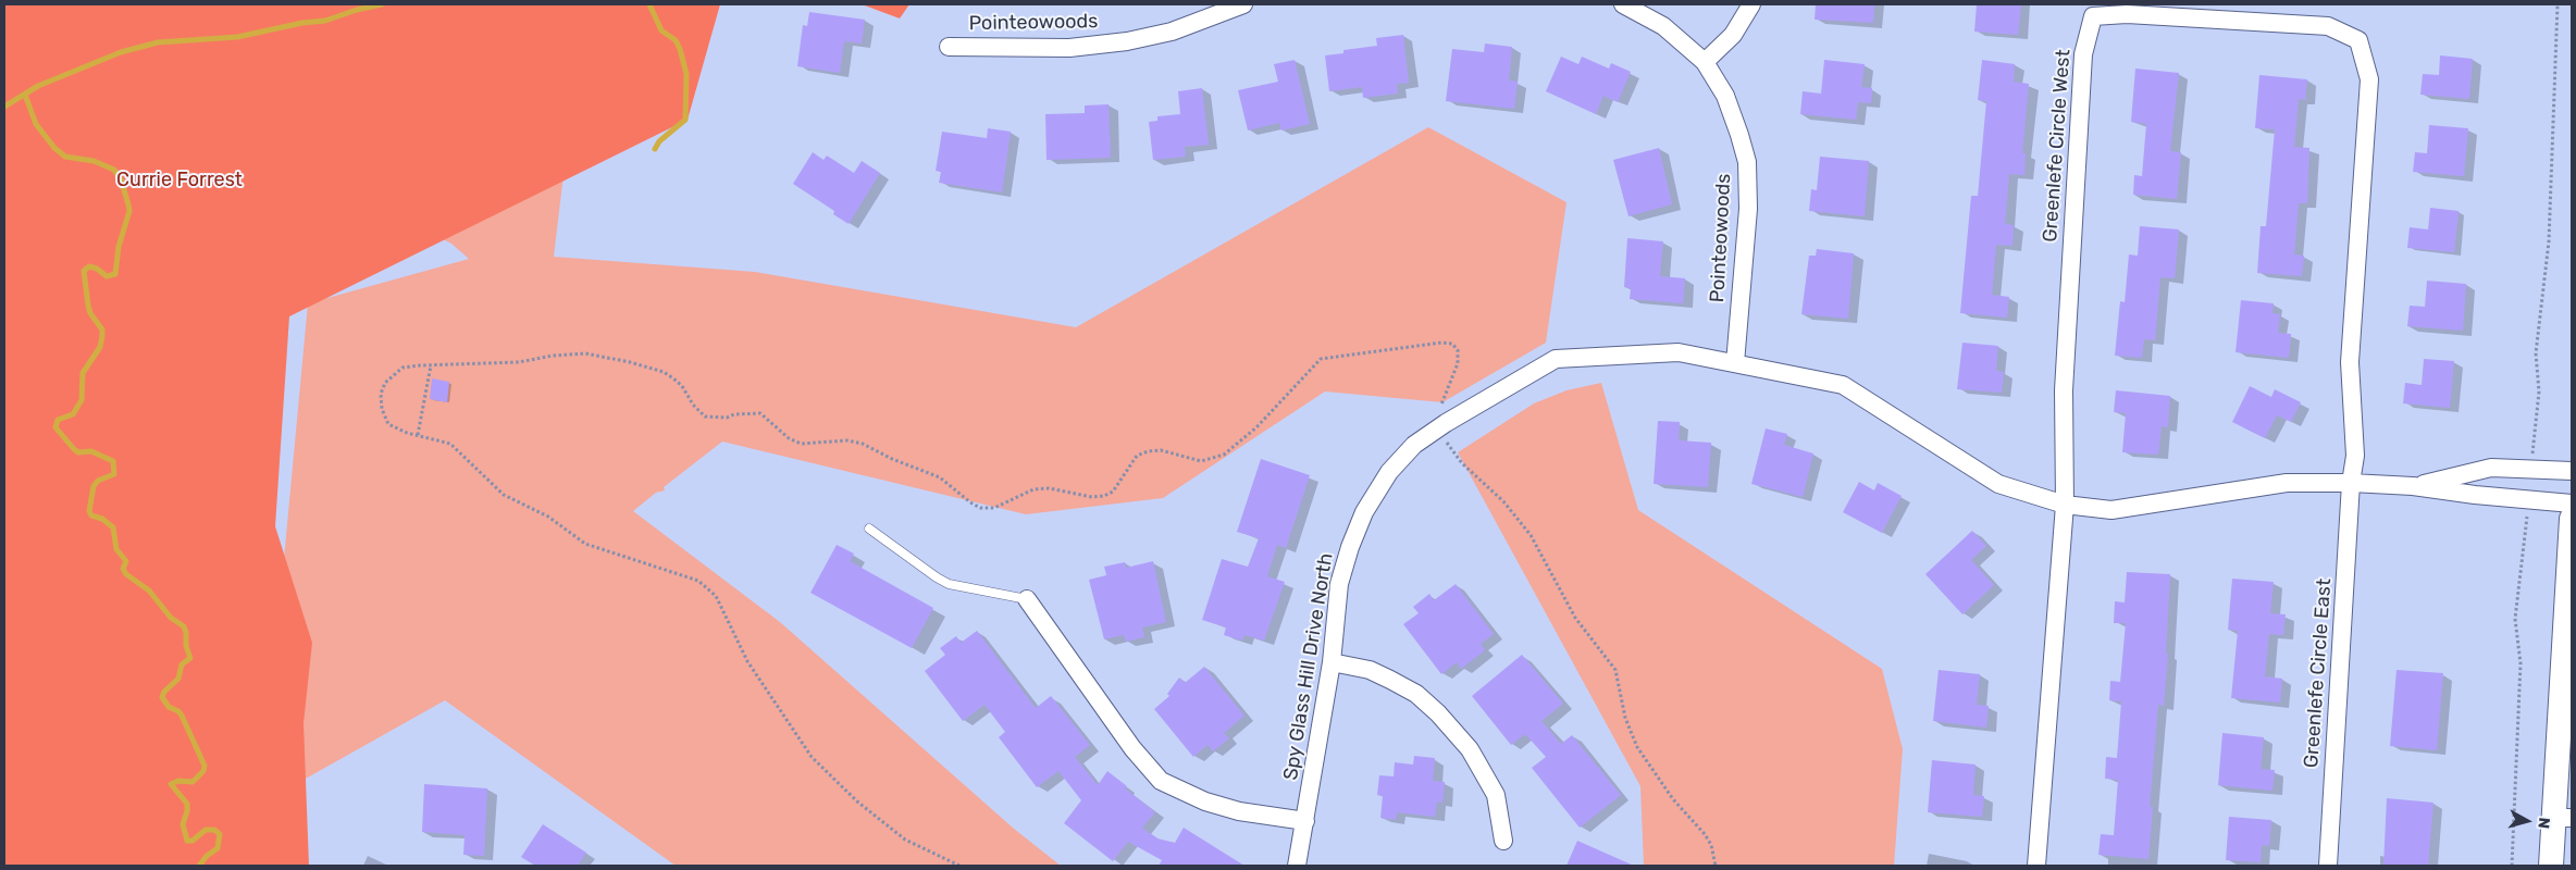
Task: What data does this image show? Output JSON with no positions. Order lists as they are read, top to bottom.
{
  "streets": {
    "street": [
      "Pointeowoods",
      "Greenlefe Circle West",
      "Spy Glass Hill Drive North",
      "Greenlefe Circle East"
    ]
  },
  "crossings": [
    ["Pointeowoods", "Spy Glass Hill Drive North"],
    ["Greenlefe Circle West", "Spy Glass Hill Drive North"],
    ["Greenlefe Circle West", "Greenlefe Circle East"],
    ["Spy Glass Hill Drive North", "Greenlefe Circle East"]
  ],
  "parks": ["Currie Forrest"],
  "north": "right"
}
